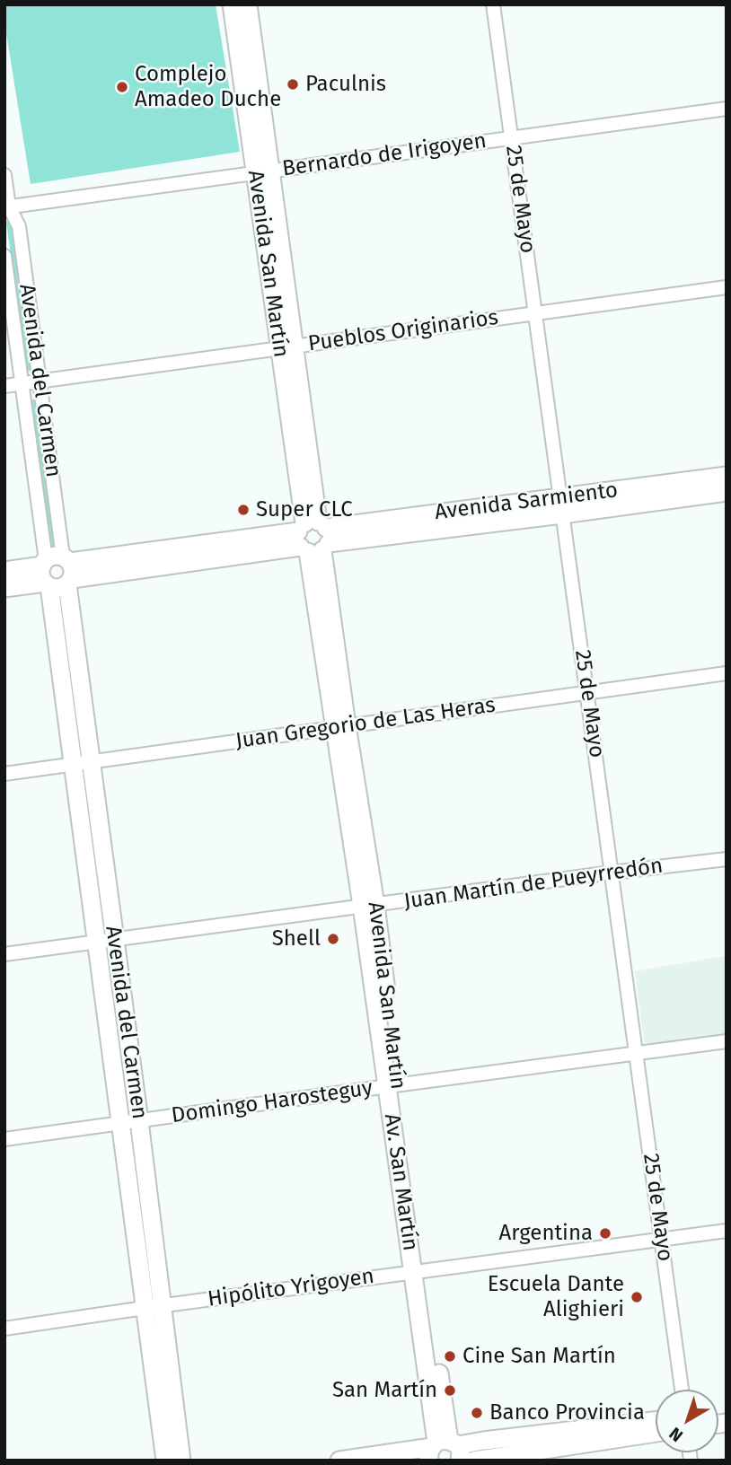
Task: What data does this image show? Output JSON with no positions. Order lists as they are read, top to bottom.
{
  "streets": {
    "main road": ["Avenida San Martín", "Avenida del Carmen", "Avenida Sarmiento"],
    "street": [
      "Bernardo de Irigoyen",
      "25 de Mayo",
      "Pueblos Originarios",
      "Juan Gregorio de Las Heras",
      "Juan Martín de Pueyrredón",
      "Domingo Harosteguy",
      "Hipólito Yrigoyen"
    ]
  },
  "crossings": [
    ["Bernardo de Irigoyen", "25 de Mayo"],
    ["Bernardo de Irigoyen", "Avenida San Martín"],
    ["Bernardo de Irigoyen", "Avenida del Carmen"],
    ["25 de Mayo", "Pueblos Originarios"],
    ["25 de Mayo", "Avenida Sarmiento"],
    ["25 de Mayo", "Juan Gregorio de Las Heras"],
    ["25 de Mayo", "Juan Martín de Pueyrredón"],
    ["25 de Mayo", "Domingo Harosteguy"],
    ["25 de Mayo", "Hipólito Yrigoyen"],
    ["Avenida San Martín", "Pueblos Originarios"],
    ["Avenida San Martín", "Avenida Sarmiento"],
    ["Avenida San Martín", "Juan Gregorio de Las Heras"],
    ["Avenida San Martín", "Juan Martín de Pueyrredón"],
    ["Avenida San Martín", "Domingo Harosteguy"],
    ["Avenida San Martín", "Hipólito Yrigoyen"],
    ["Pueblos Originarios", "Avenida del Carmen"],
    ["Avenida del Carmen", "Avenida Sarmiento"],
    ["Avenida del Carmen", "Juan Gregorio de Las Heras"],
    ["Avenida del Carmen", "Juan Martín de Pueyrredón"],
    ["Avenida del Carmen", "Domingo Harosteguy"],
    ["Avenida del Carmen", "Hipólito Yrigoyen"]
  ],
  "places": [
    "Paculnis",
    "Complejo Amadeo Duche",
    "Super CLC",
    "Shell",
    "Argentina",
    "Escuela Dante Alighieri",
    "Cine San Martín",
    "San Martín",
    "Banco Provincia"
  ],
  "north": "bottom left"
}
